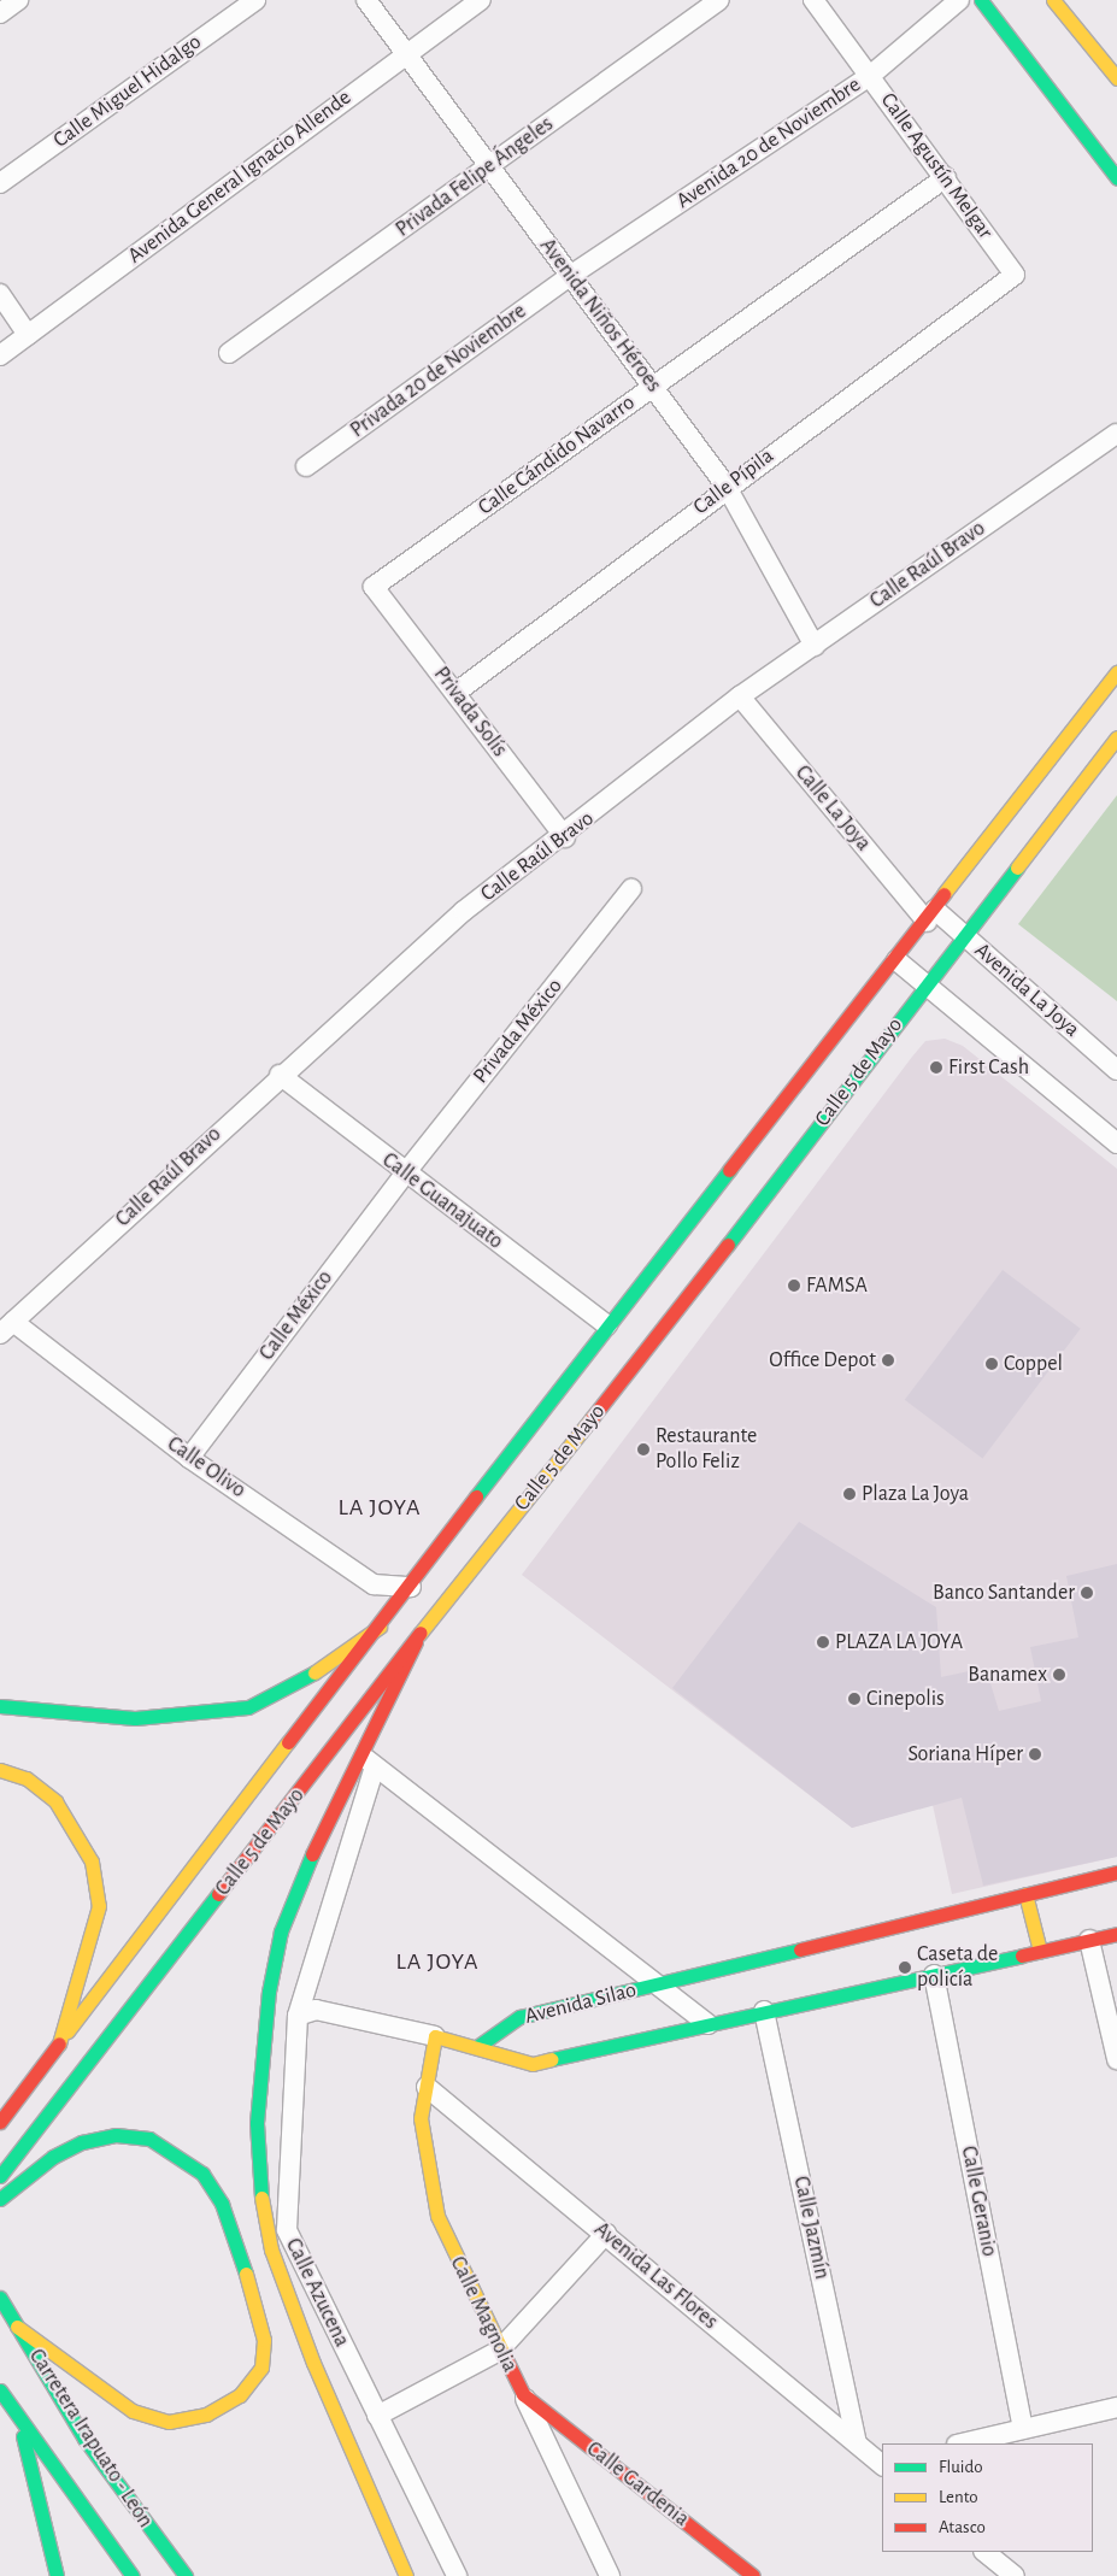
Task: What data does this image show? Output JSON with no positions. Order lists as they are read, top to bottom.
{
  "streets": {
    "main road": [
      "Calle 5 de Mayo",
      "Avenida Silao",
      "Calle Magnolia",
      "Carretera Irapuato - León",
      "Calle Gardenia"
    ],
    "street": [
      "Calle Miguel Hidalgo",
      "Avenida 20 de Noviembre",
      "Calle Agustín Melgar",
      "Avenida General Ignacio Allende",
      "Privada Felipe Ángeles",
      "Avenida Niños Héroes",
      "Privada 20 de Noviembre",
      "Calle Cándido Navarro",
      "Calle Pípila",
      "Calle Raúl Bravo",
      "Privada Solís",
      "Calle La Joya",
      "Avenida La Joya",
      "Privada México",
      "Calle Guanajuato",
      "Calle México",
      "Calle Olivo",
      "Calle Geranio",
      "Calle Jazmín",
      "Avenida Las Flores",
      "Calle Azucena"
    ]
  },
  "crossings": [
    ["Avenida 20 de Noviembre", "Calle Agustín Melgar"],
    ["Avenida 20 de Noviembre", "Avenida Niños Héroes"],
    ["Avenida 20 de Noviembre", "Privada 20 de Noviembre"],
    ["Calle Agustín Melgar", "Calle Cándido Navarro"],
    ["Calle Agustín Melgar", "Calle Pípila"],
    ["Avenida General Ignacio Allende", "Avenida Niños Héroes"],
    ["Privada Felipe Ángeles", "Avenida Niños Héroes"],
    ["Avenida Niños Héroes", "Privada 20 de Noviembre"],
    ["Avenida Niños Héroes", "Calle Cándido Navarro"],
    ["Avenida Niños Héroes", "Calle Pípila"],
    ["Avenida Niños Héroes", "Calle Raúl Bravo"],
    ["Calle Cándido Navarro", "Privada Solís"],
    ["Calle Pípila", "Privada Solís"],
    ["Calle Raúl Bravo", "Privada Solís"],
    ["Calle Raúl Bravo", "Calle La Joya"],
    ["Calle Raúl Bravo", "Calle Guanajuato"],
    ["Calle Raúl Bravo", "Calle Olivo"],
    ["Calle La Joya", "Avenida La Joya"],
    ["Calle La Joya", "Calle 5 de Mayo"],
    ["Avenida La Joya", "Calle 5 de Mayo"],
    ["Privada México", "Calle Guanajuato"],
    ["Privada México", "Calle México"],
    ["Calle 5 de Mayo", "Calle Guanajuato"],
    ["Calle 5 de Mayo", "Calle Olivo"],
    ["Calle Guanajuato", "Calle México"],
    ["Calle México", "Calle Olivo"],
    ["Avenida Silao", "Calle Geranio"],
    ["Avenida Silao", "Calle Jazmín"],
    ["Calle Jazmín", "Avenida Las Flores"],
    ["Avenida Las Flores", "Calle Magnolia"],
    ["Calle Magnolia", "Calle Gardenia"]
  ],
  "districts": ["LA JOYA", "LA JOYA"],
  "places": [
    "First Cash",
    "FAMSA",
    "Office Depot",
    "Coppel",
    "Restaurante Pollo Feliz",
    "Plaza La Joya",
    "Banco Santander",
    "PLAZA LA JOYA",
    "Banamex",
    "Cinepolis",
    "Soriana Híper",
    "Caseta de policía"
  ],
  "legend": ["Fluido", "Lento", "Atasco"]
}
